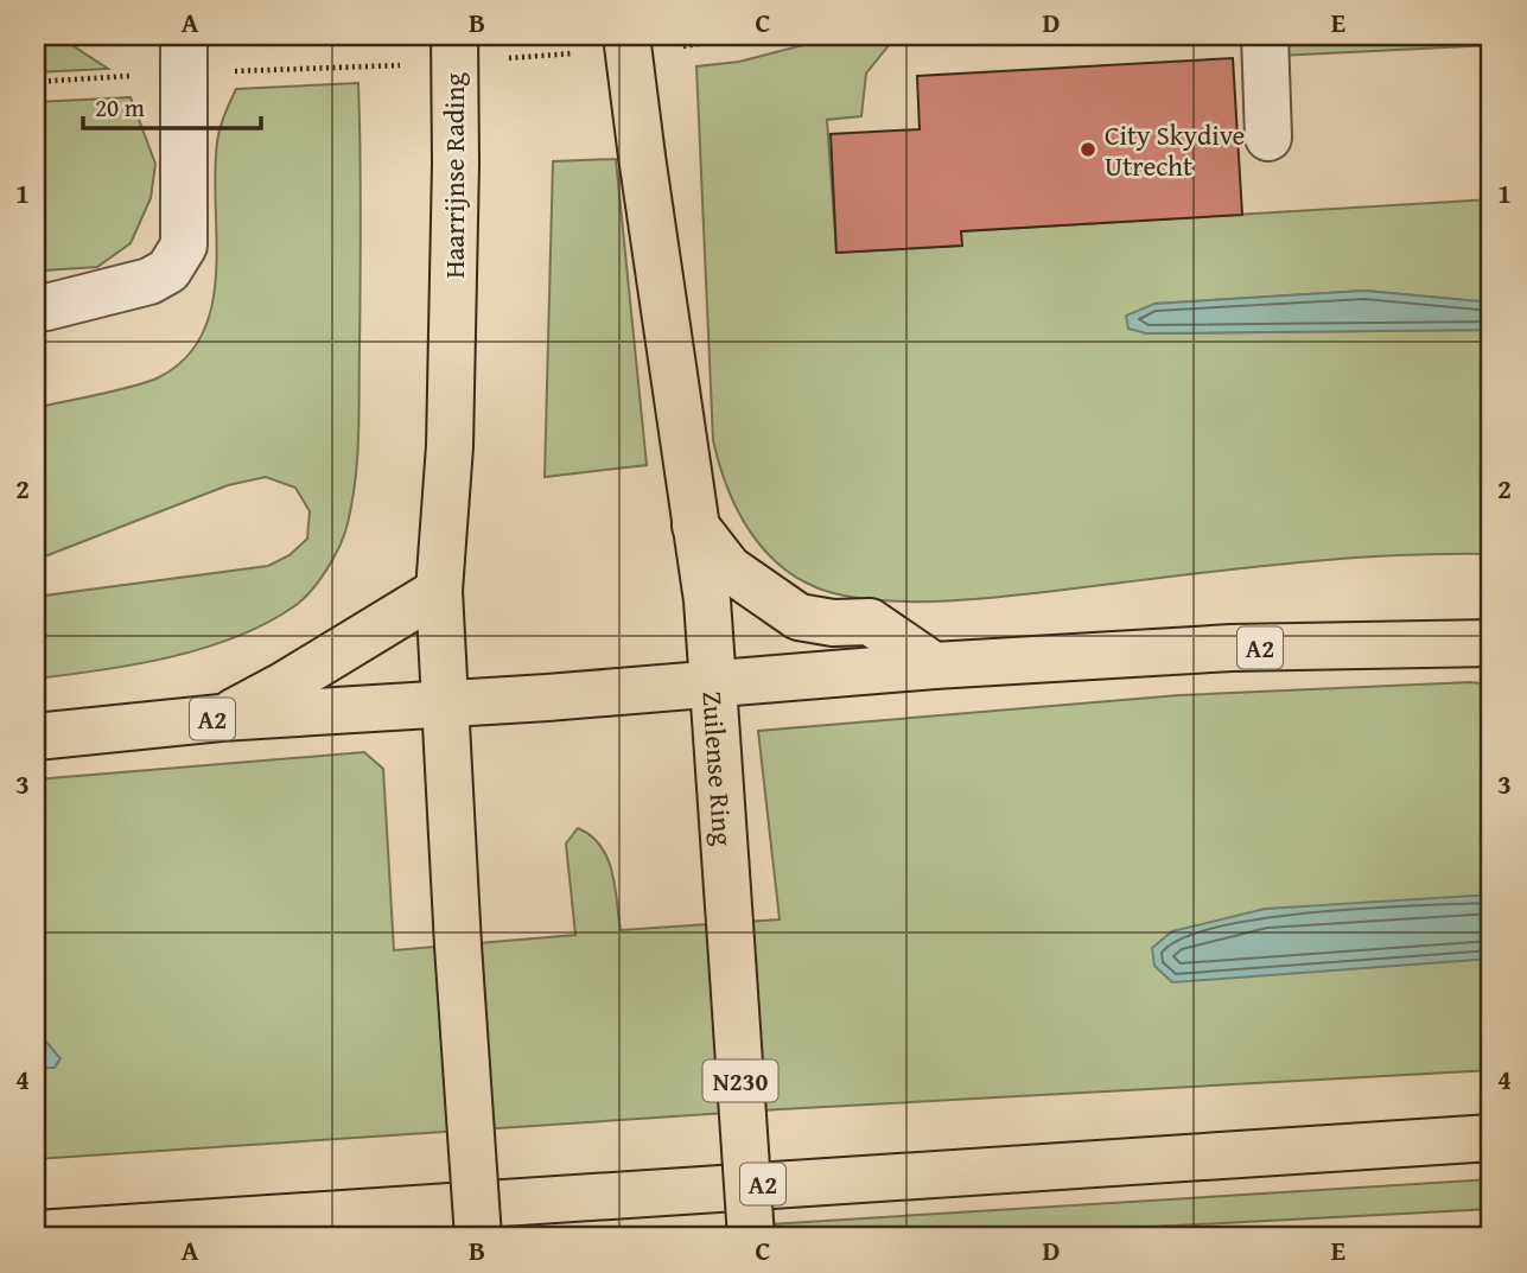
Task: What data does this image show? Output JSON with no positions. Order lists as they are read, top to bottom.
{
  "streets": {
    "main road": [
      "Haarrijnse Rading",
      "A2",
      "Zuilense Ring",
      "N230"
    ]
  },
  "crossings": [
    ["Haarrijnse Rading", "A2"],
    ["A2", "Zuilense Ring"]
  ],
  "places": ["City Skydive Utrecht"],
  "scale_bar": "20 m",
  "grid": {
    "columns": [
      "A",
      "B",
      "C",
      "D",
      "E"
    ],
    "rows": [
      "1",
      "2",
      "3",
      "4"
    ]
  }
}
